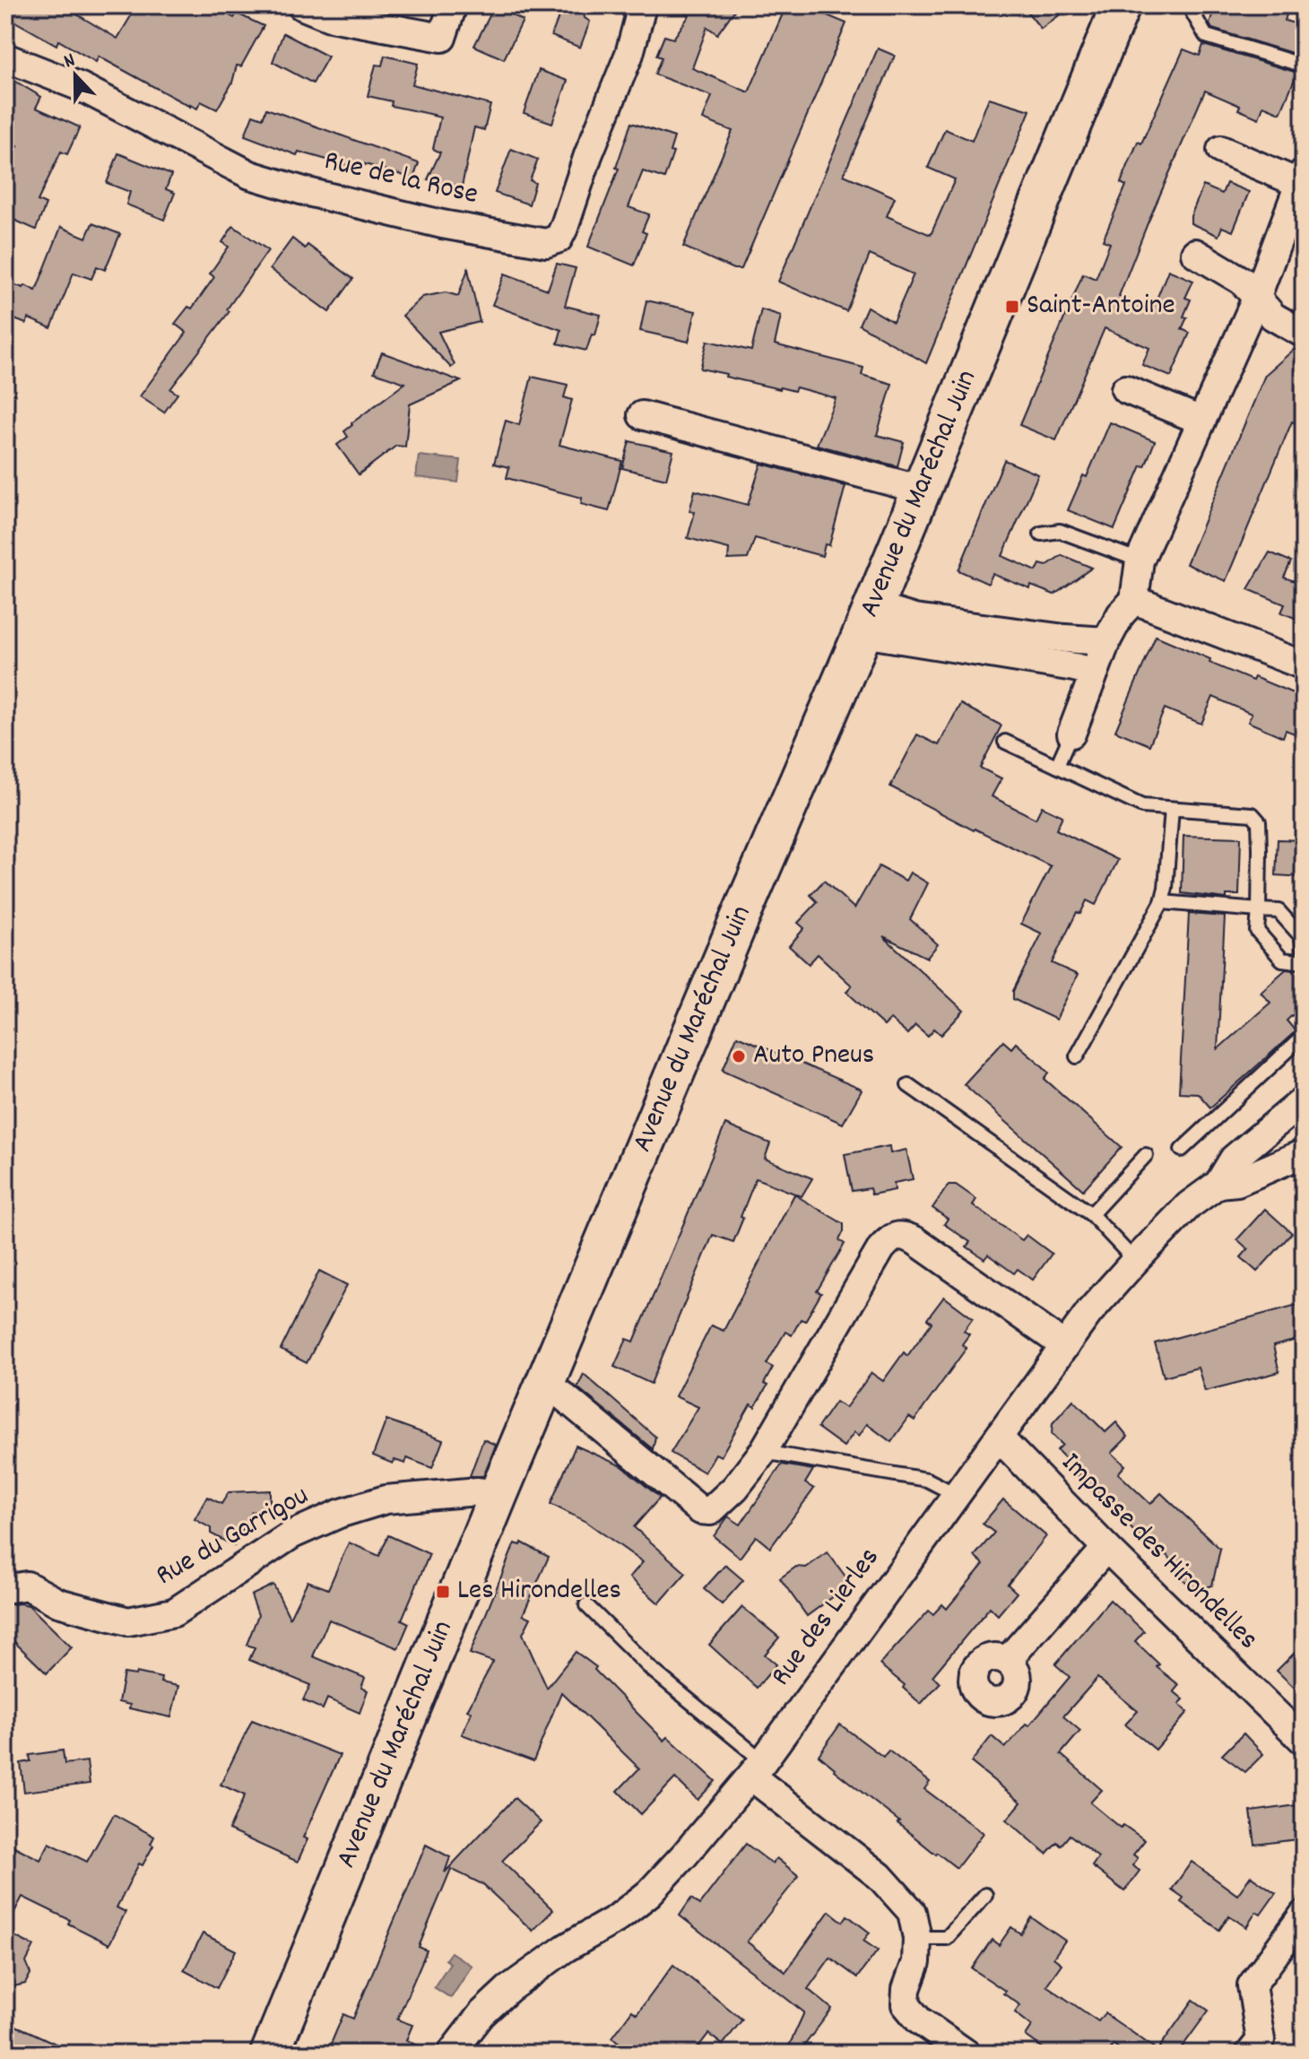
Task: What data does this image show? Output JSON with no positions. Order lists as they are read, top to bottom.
{
  "streets": {
    "main road": ["Avenue du Maréchal Juin"],
    "street": [
      "Rue de la Rose",
      "Rue du Garrigou",
      "Impasse des Hirondelles",
      "Rue des Lierles"
    ]
  },
  "crossings": [
    ["Avenue du Maréchal Juin", "Rue du Garrigou"],
    ["Impasse des Hirondelles", "Rue des Lierles"]
  ],
  "places": {
    "transit": ["Saint-Antoine", "Les Hirondelles"],
    "other": ["Auto Pneus"]
  },
  "north": "top"
}
